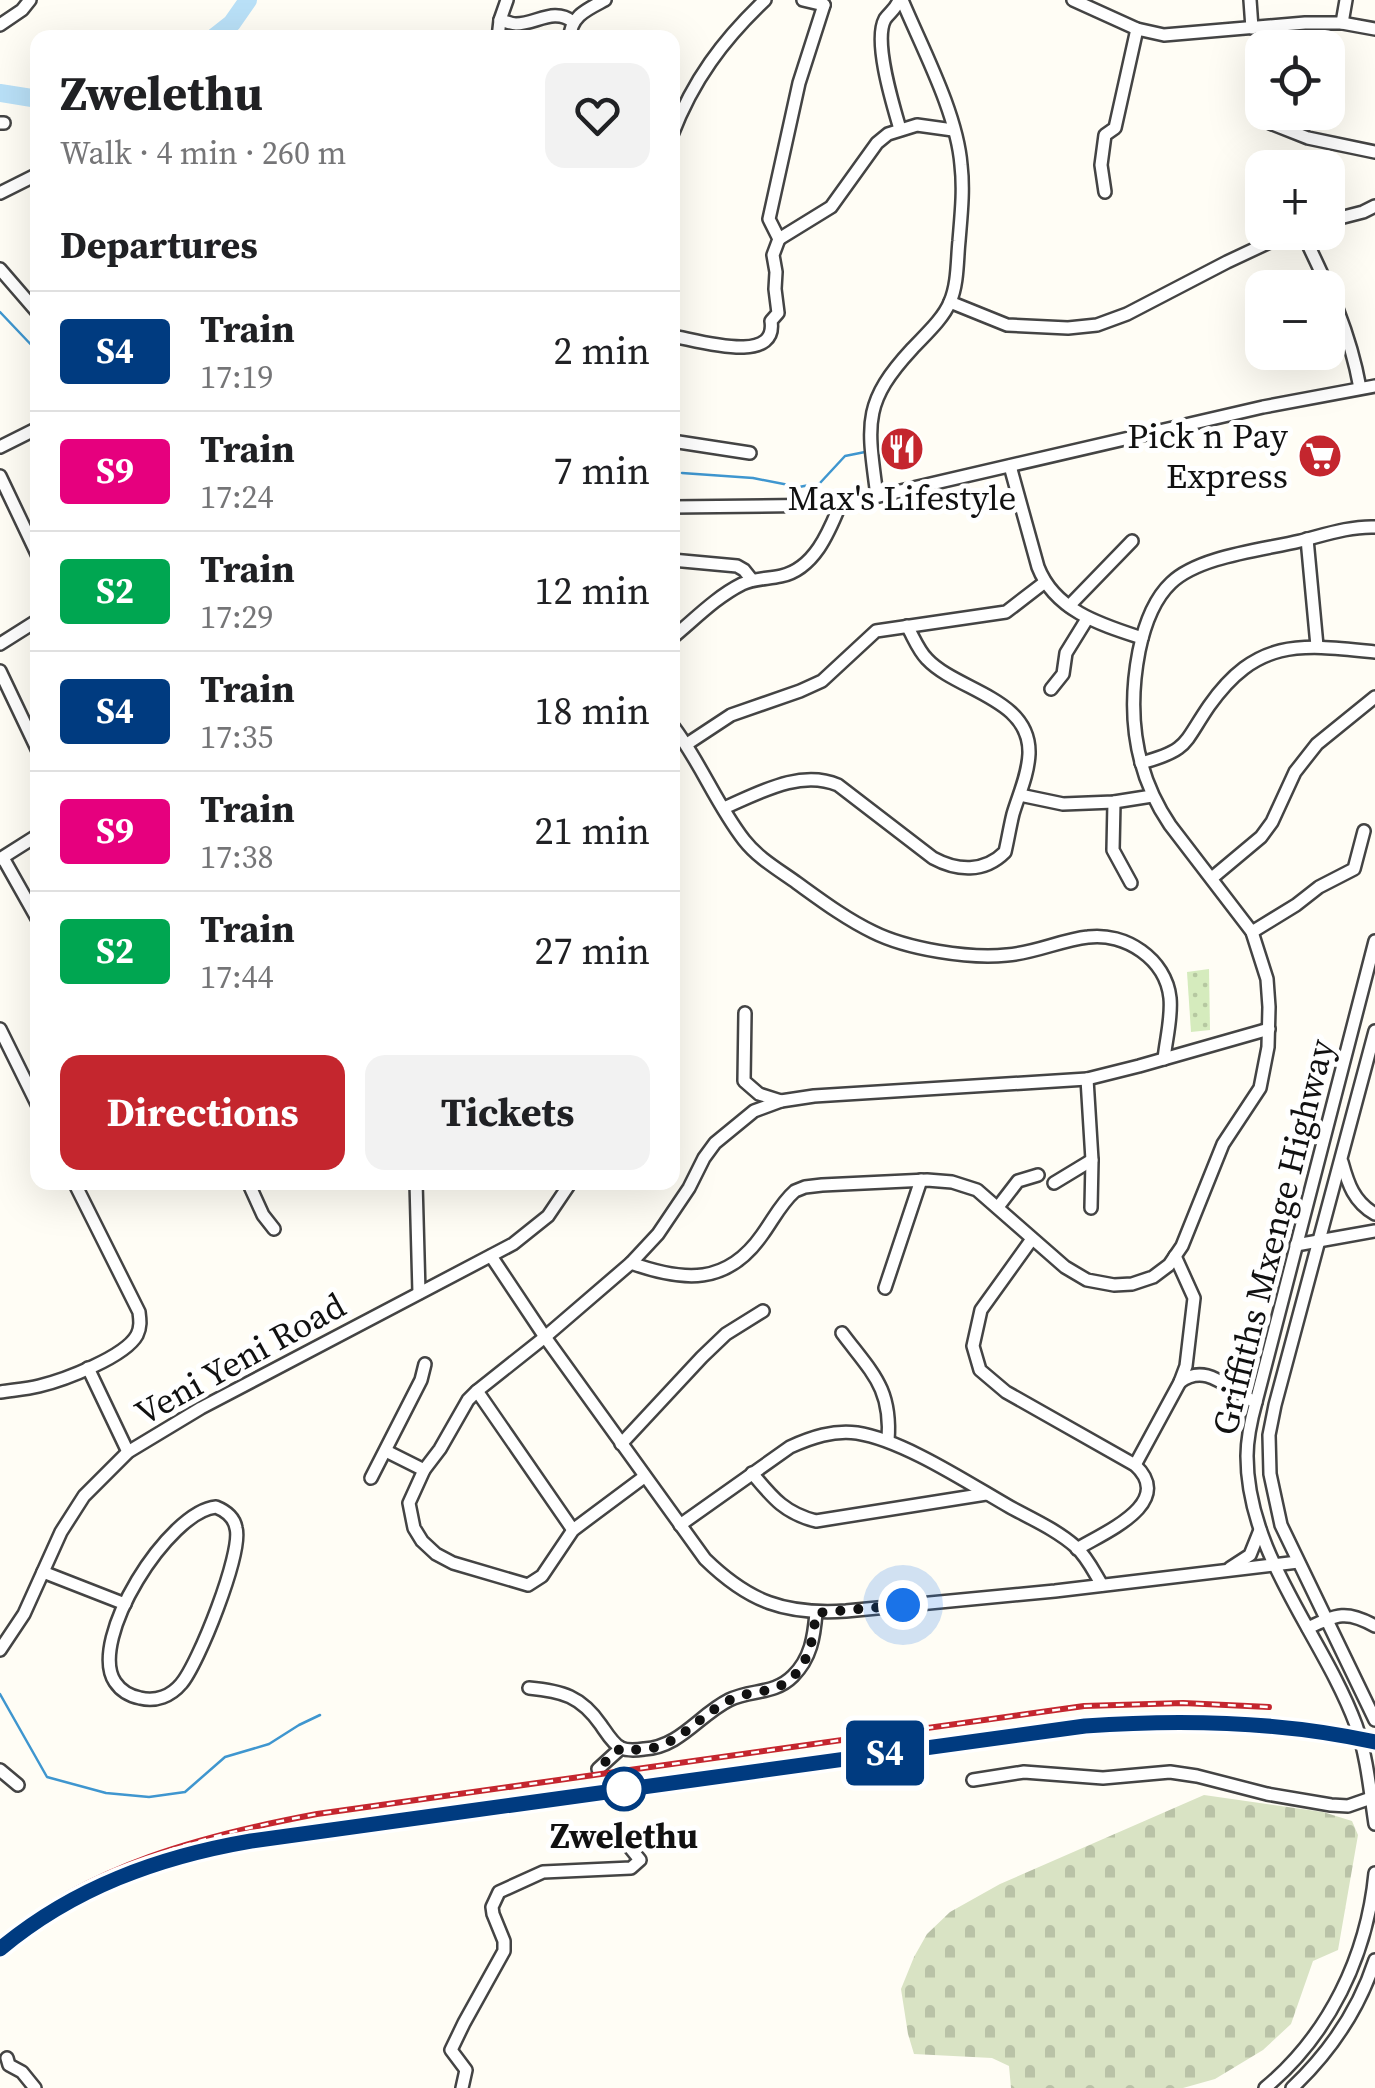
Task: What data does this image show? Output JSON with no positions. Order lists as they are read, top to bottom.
{
  "streets": {
    "street": ["Griffiths Mxenge Highway", "Veni Yeni Road"]
  },
  "places": {
    "restaurant": ["Max's Lifestyle"],
    "supermarket": ["Pick n Pay Express"],
    "other": ["Zwelethu"]
  },
  "page": {
    "on_map": "S4",
    "map_buttons": ["+", "−"],
    "heading": [
      ["Zwelethu", "Walk · 4 min · 260 m"],
      "Departures"
    ],
    "list": [
      {
        "mark": "S4",
        "name": "Train",
        "note": "17:19",
        "value": "2 min"
      },
      {
        "mark": "S9",
        "name": "Train",
        "note": "17:24",
        "value": "7 min"
      },
      {
        "mark": "S2",
        "name": "Train",
        "note": "17:29",
        "value": "12 min"
      },
      {
        "mark": "S4",
        "name": "Train",
        "note": "17:35",
        "value": "18 min"
      },
      {
        "mark": "S9",
        "name": "Train",
        "note": "17:38",
        "value": "21 min"
      },
      {
        "mark": "S2",
        "name": "Train",
        "note": "17:44",
        "value": "27 min"
      }
    ],
    "buttons": ["Directions", "Tickets"]
  }
}
